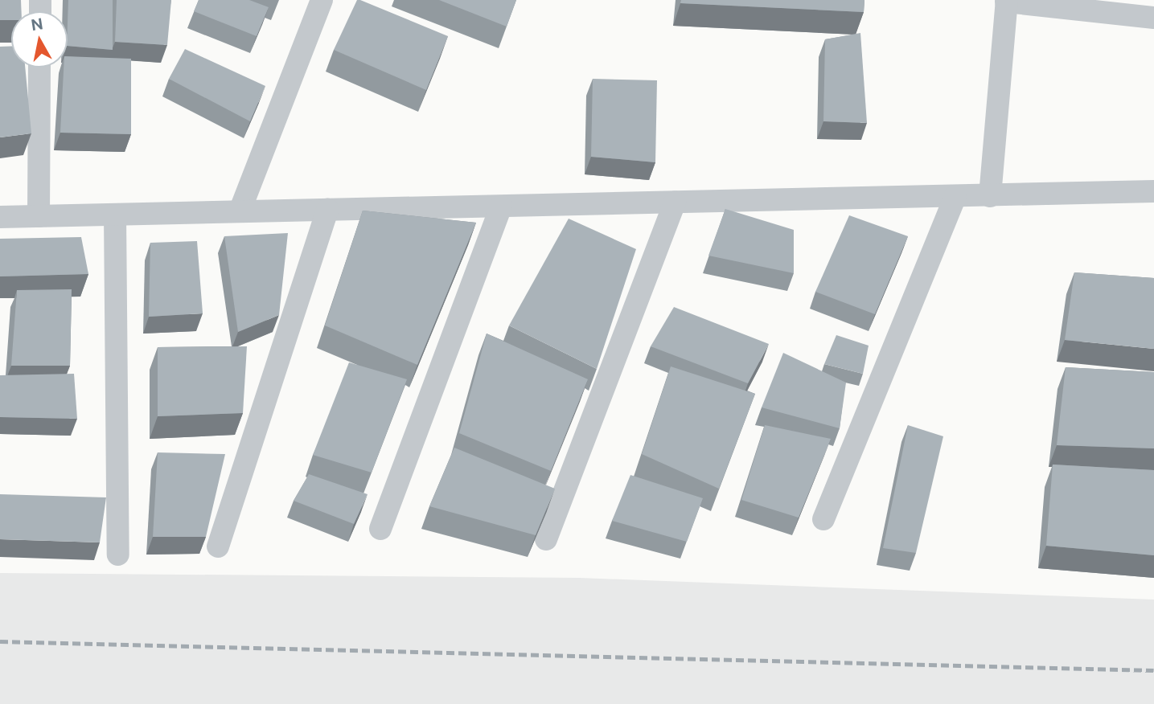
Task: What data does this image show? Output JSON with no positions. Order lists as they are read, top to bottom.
{
  "north": "top"
}
